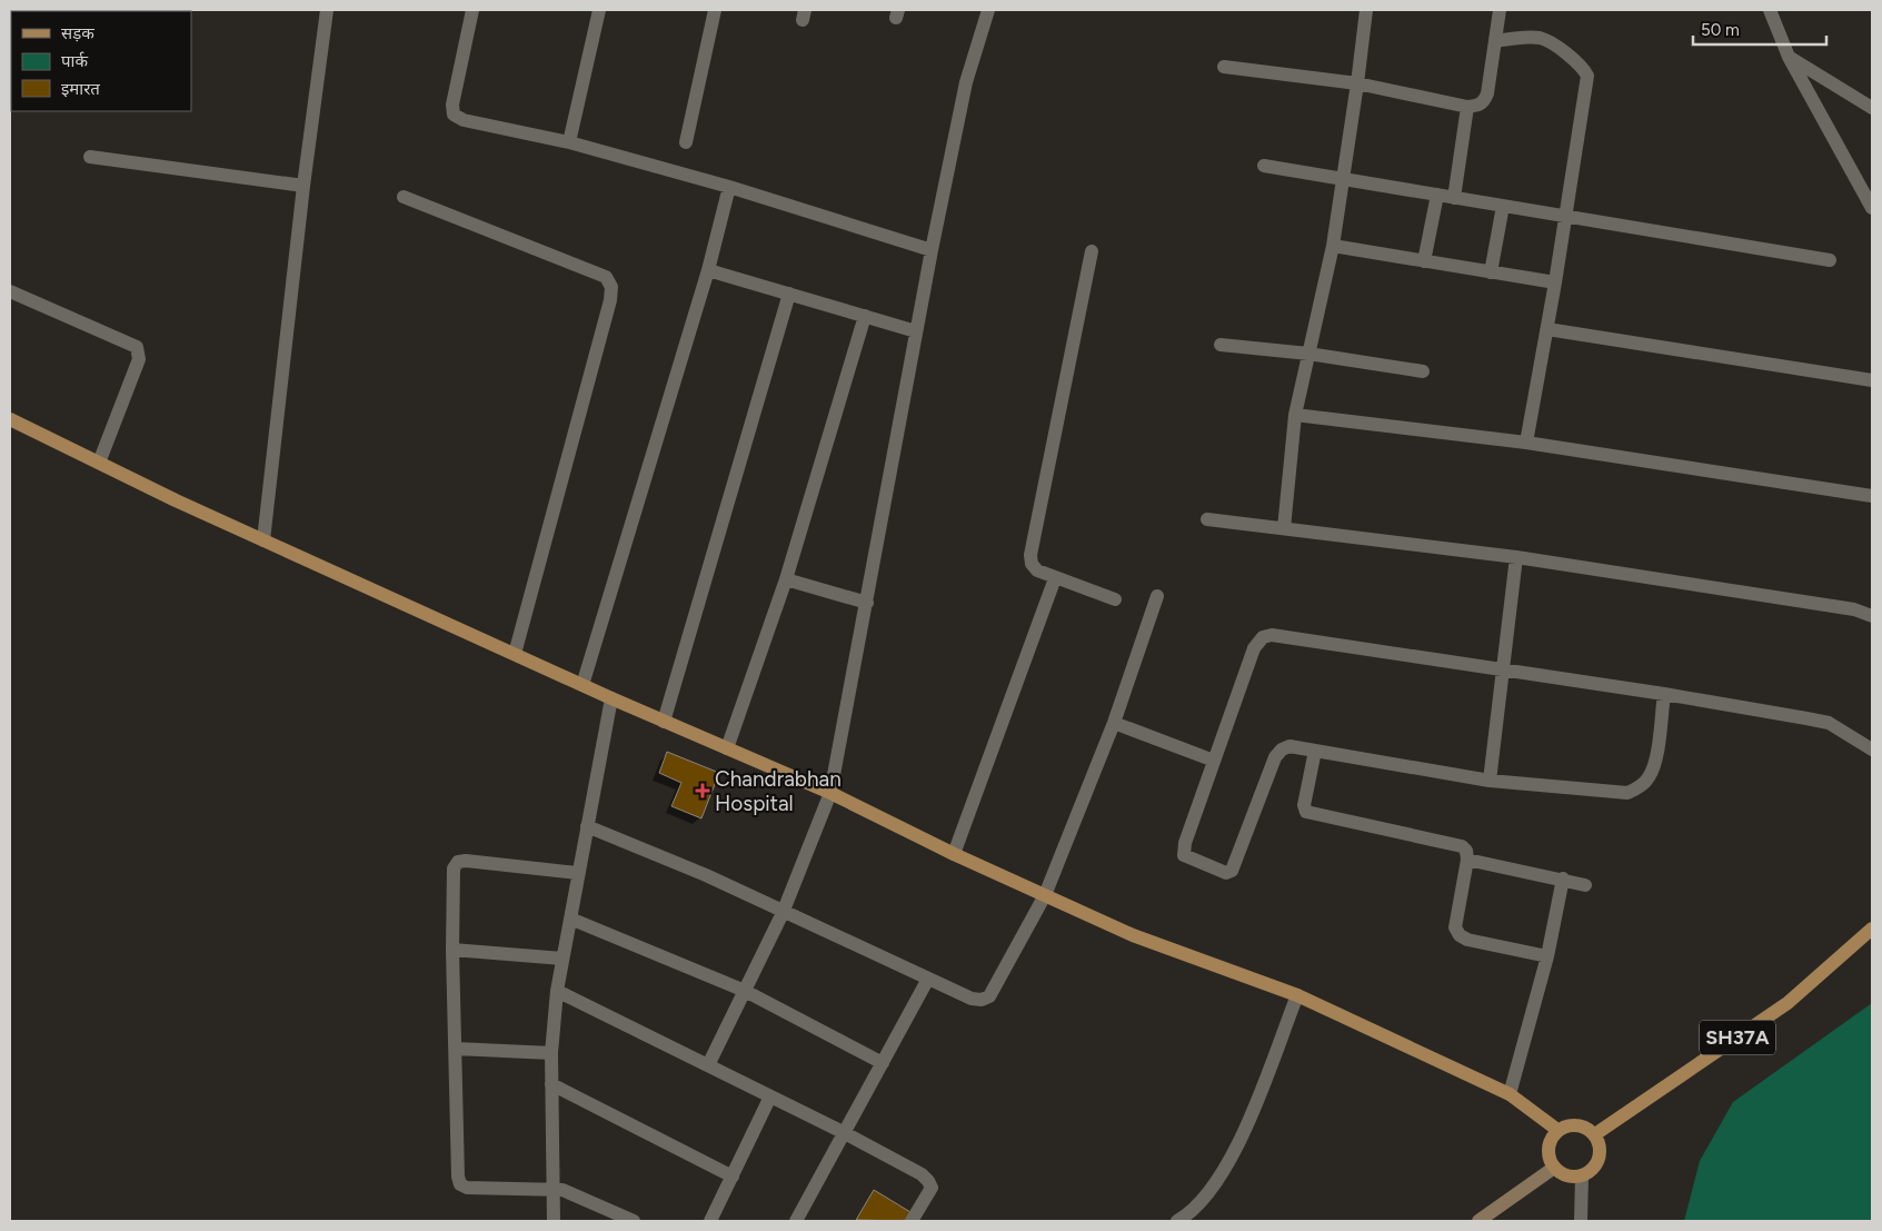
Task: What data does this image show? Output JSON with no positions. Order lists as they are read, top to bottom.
{
  "streets": {
    "main road": ["SH37A"]
  },
  "places": {
    "health": ["Chandrabhan Hospital"]
  },
  "legend": ["सड़क", "पार्क", "इमारत"],
  "scale_bar": "50 m"
}
